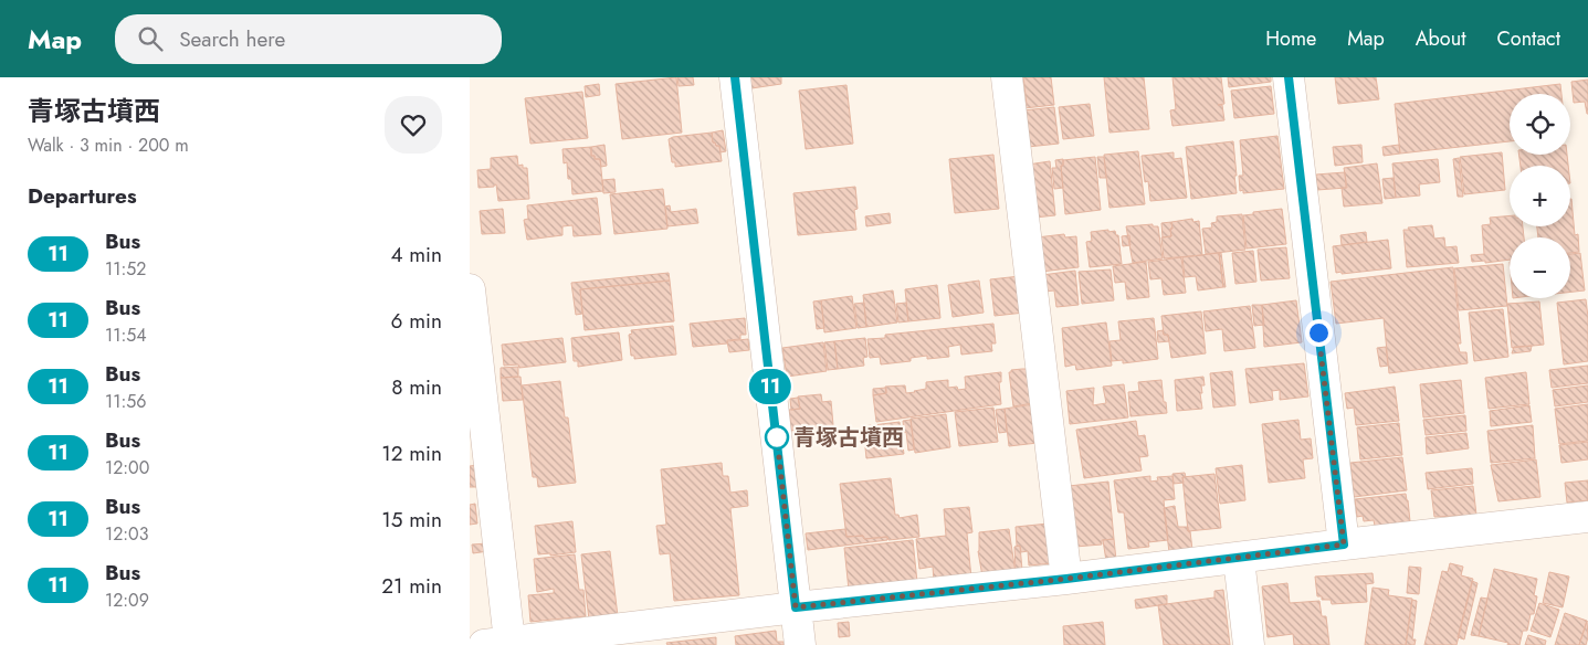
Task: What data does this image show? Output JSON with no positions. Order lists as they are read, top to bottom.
{
  "places": ["青塚古墳西"],
  "lines": ["bus line 11"],
  "page": {
    "header": "Map",
    "search": "Search here",
    "nav": [
      "Home",
      "Map",
      "About",
      "Contact"
    ],
    "heading": [
      ["青塚古墳西", "Walk · 3 min · 200 m"],
      "Departures"
    ],
    "on_map": "11",
    "map_buttons": ["+", "−"],
    "list": [
      {
        "mark": "11",
        "name": "Bus",
        "note": "11:52",
        "value": "4 min"
      },
      {
        "mark": "11",
        "name": "Bus",
        "note": "11:54",
        "value": "6 min"
      },
      {
        "mark": "11",
        "name": "Bus",
        "note": "11:56",
        "value": "8 min"
      },
      {
        "mark": "11",
        "name": "Bus",
        "note": "12:00",
        "value": "12 min"
      },
      {
        "mark": "11",
        "name": "Bus",
        "note": "12:03",
        "value": "15 min"
      },
      {
        "mark": "11",
        "name": "Bus",
        "note": "12:09",
        "value": "21 min"
      }
    ]
  }
}
